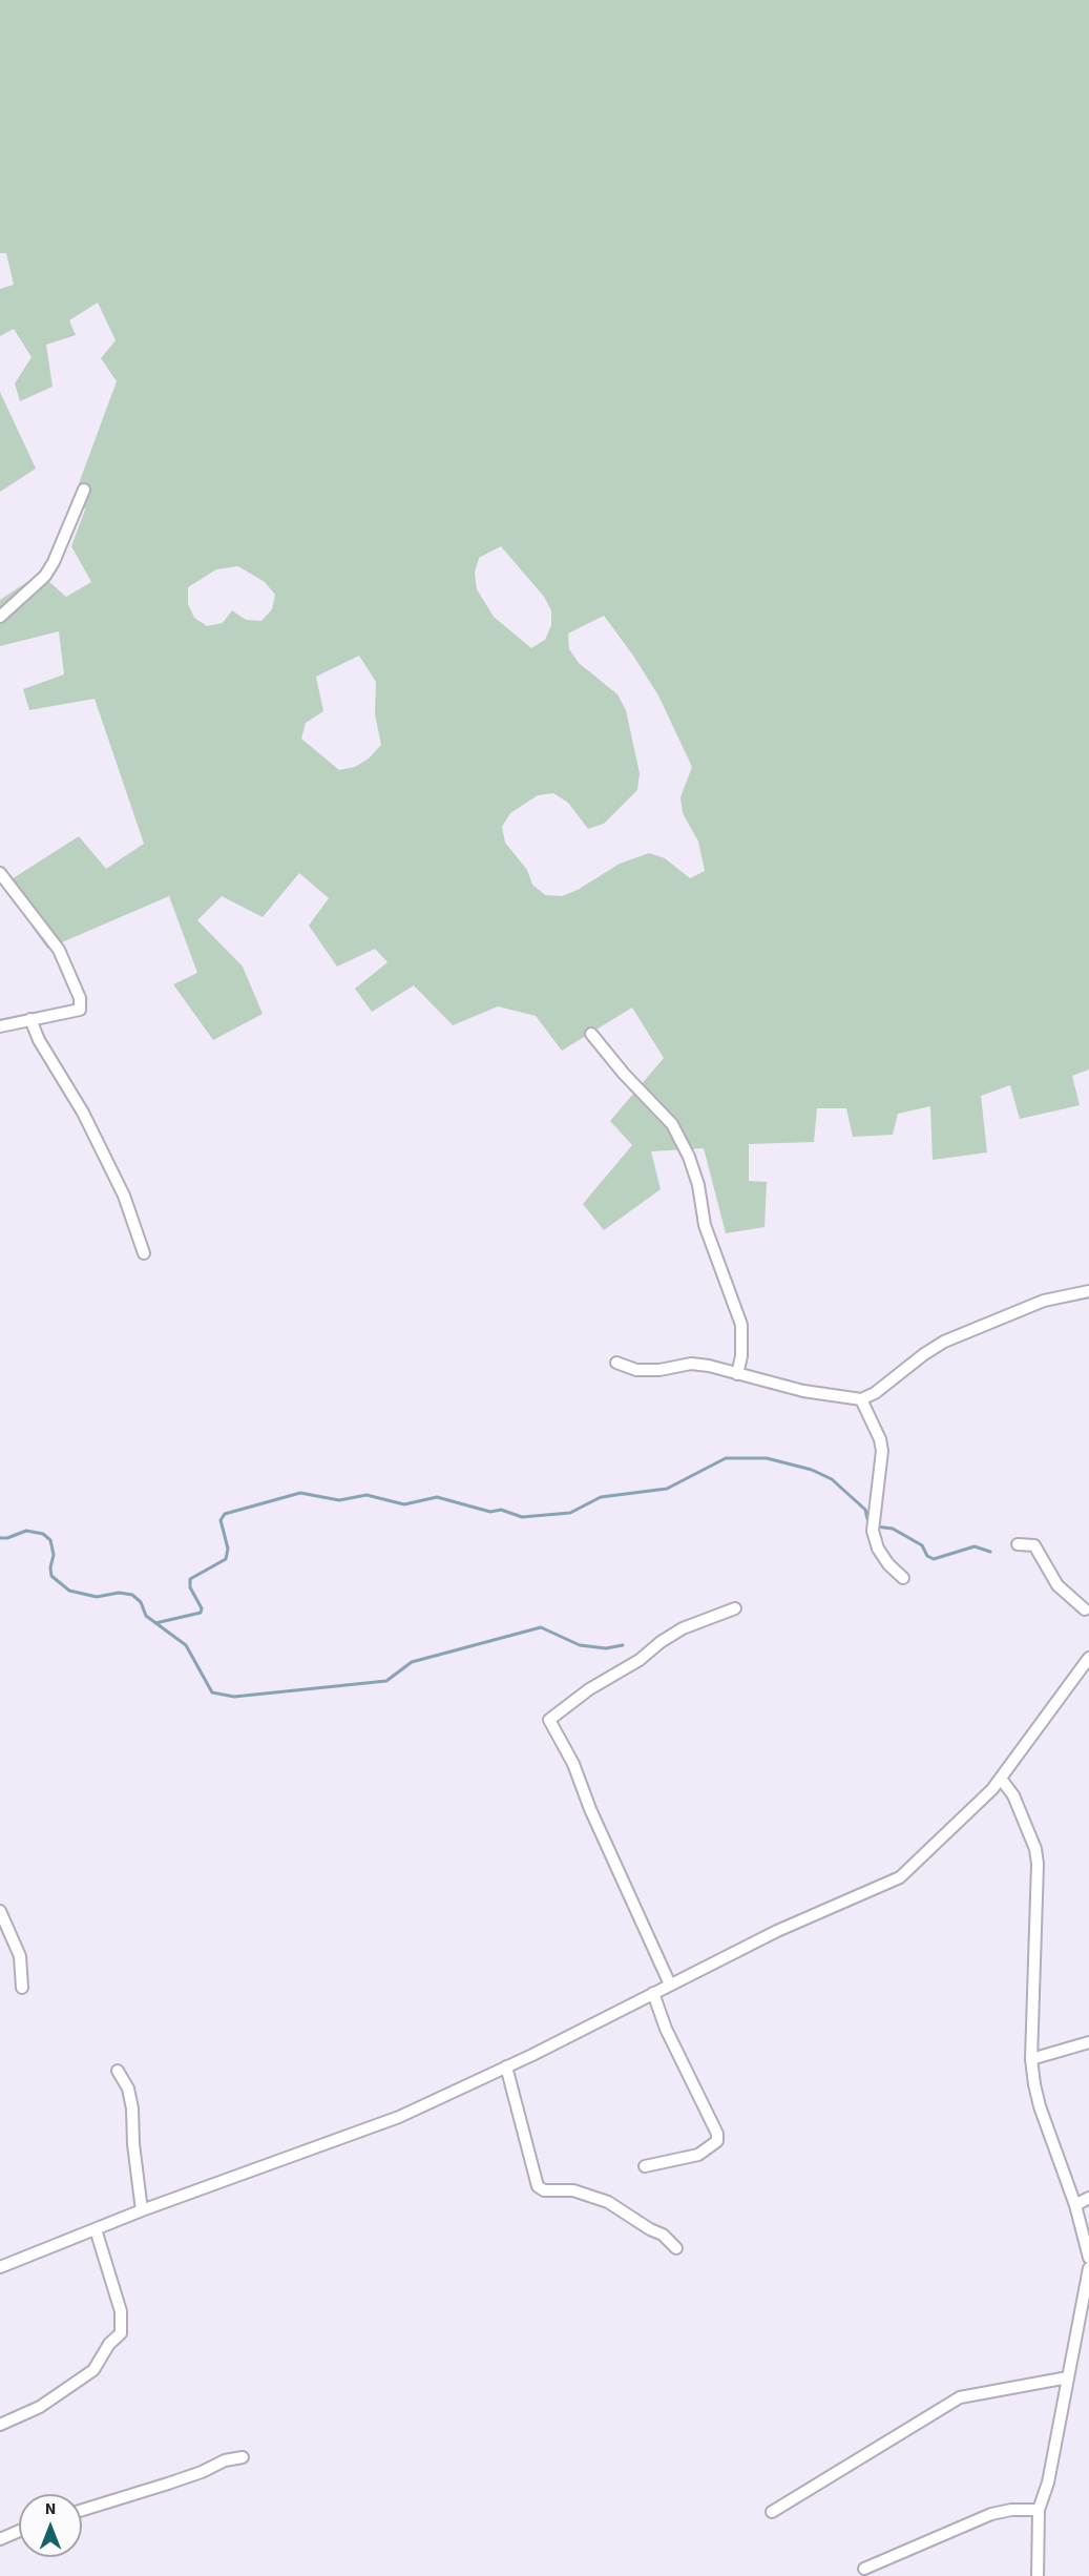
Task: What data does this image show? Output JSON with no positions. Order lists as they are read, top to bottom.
{
  "north": "top"
}
